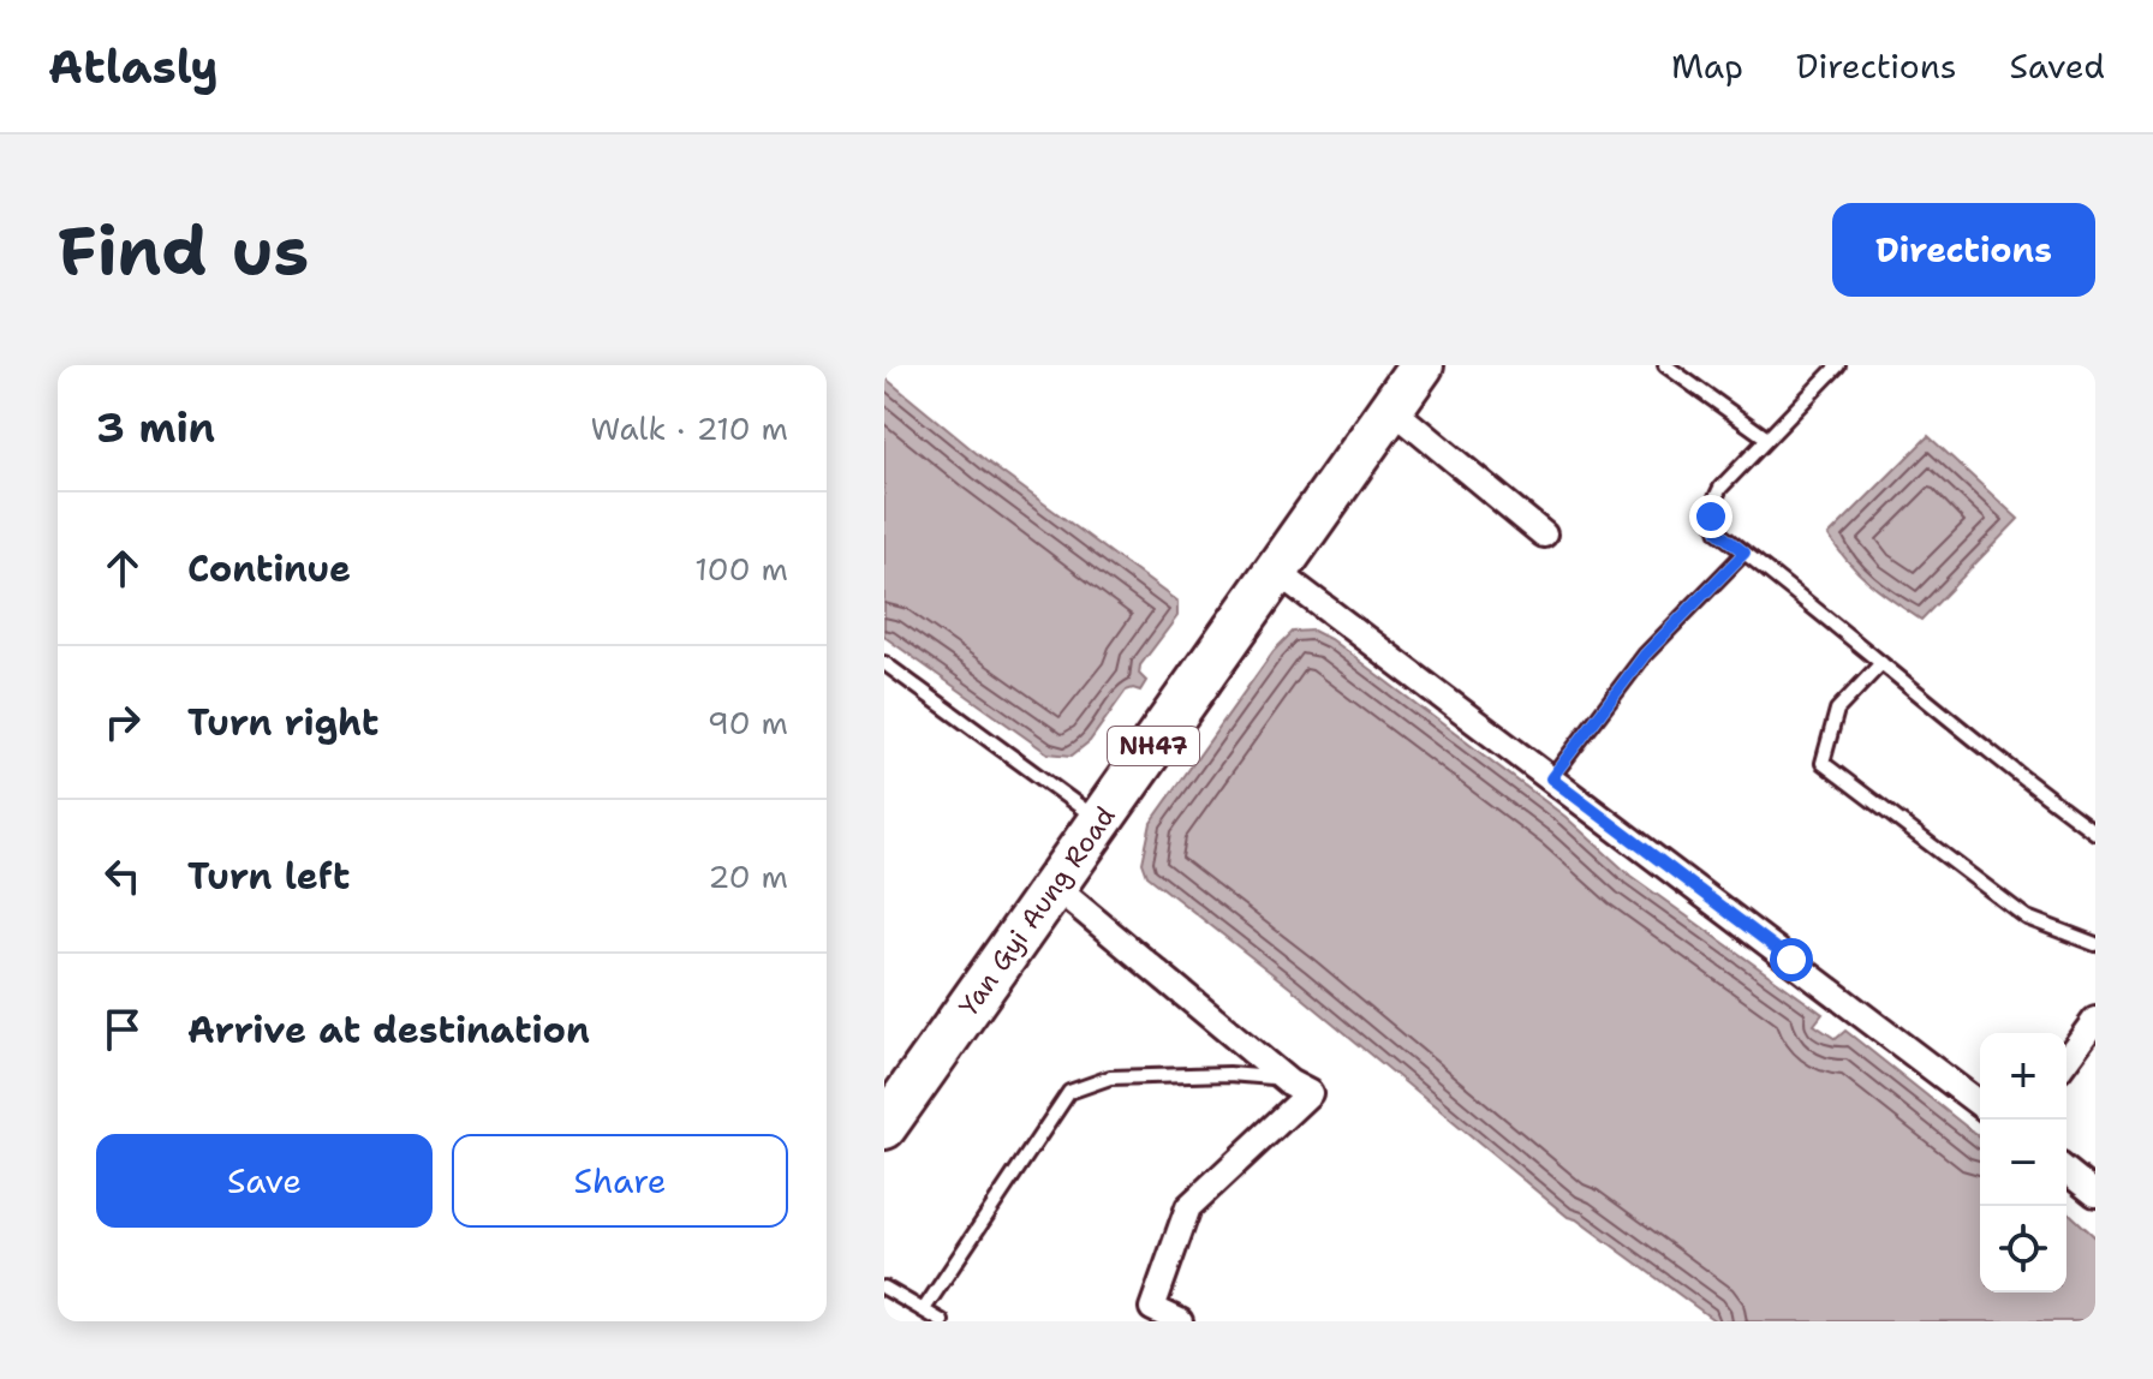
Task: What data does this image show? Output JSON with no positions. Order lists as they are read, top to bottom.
{
  "streets": {
    "highway": ["NH47", "Yan Gyi Aung Road"]
  },
  "page": {
    "header": "Atlasly",
    "nav": ["Map", "Directions", "Saved"],
    "buttons": [
      "Directions",
      ["Save", "Share"]
    ],
    "title": "Find us",
    "heading": ["3 min", "Walk · 210 m"],
    "list": [
      ["Continue", "100 m"],
      ["Turn right", "90 m"],
      ["Turn left", "20 m"],
      "Arrive at destination"
    ],
    "map_buttons": ["+", "−"]
  }
}
